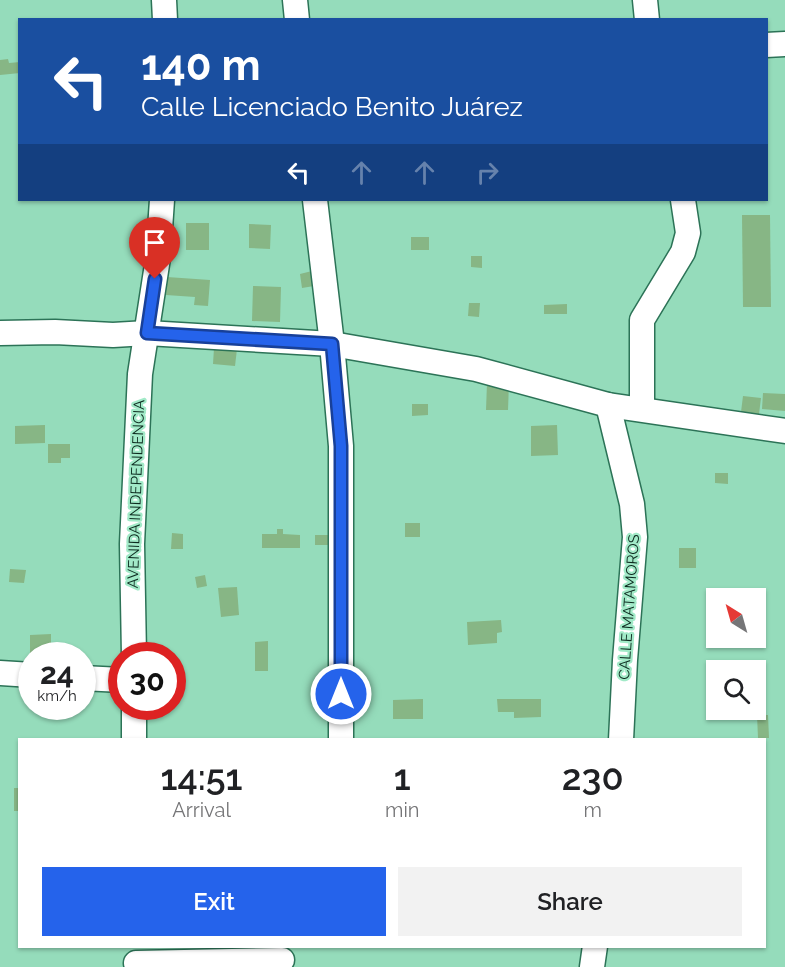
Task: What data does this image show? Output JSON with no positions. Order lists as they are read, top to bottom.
{
  "streets": {
    "street": ["AVENIDA INDEPENDENCIA", "CALLE MATAMOROS"]
  },
  "north": "top left",
  "page": {
    "turn": ["140 m", "Calle Licenciado Benito Juárez"],
    "speed": "24 km/h",
    "limit": "30",
    "eta": [
      "14:51",
      "Arrival",
      "1",
      "min",
      "230",
      "m"
    ],
    "buttons": ["Exit", "Share"]
  }
}
